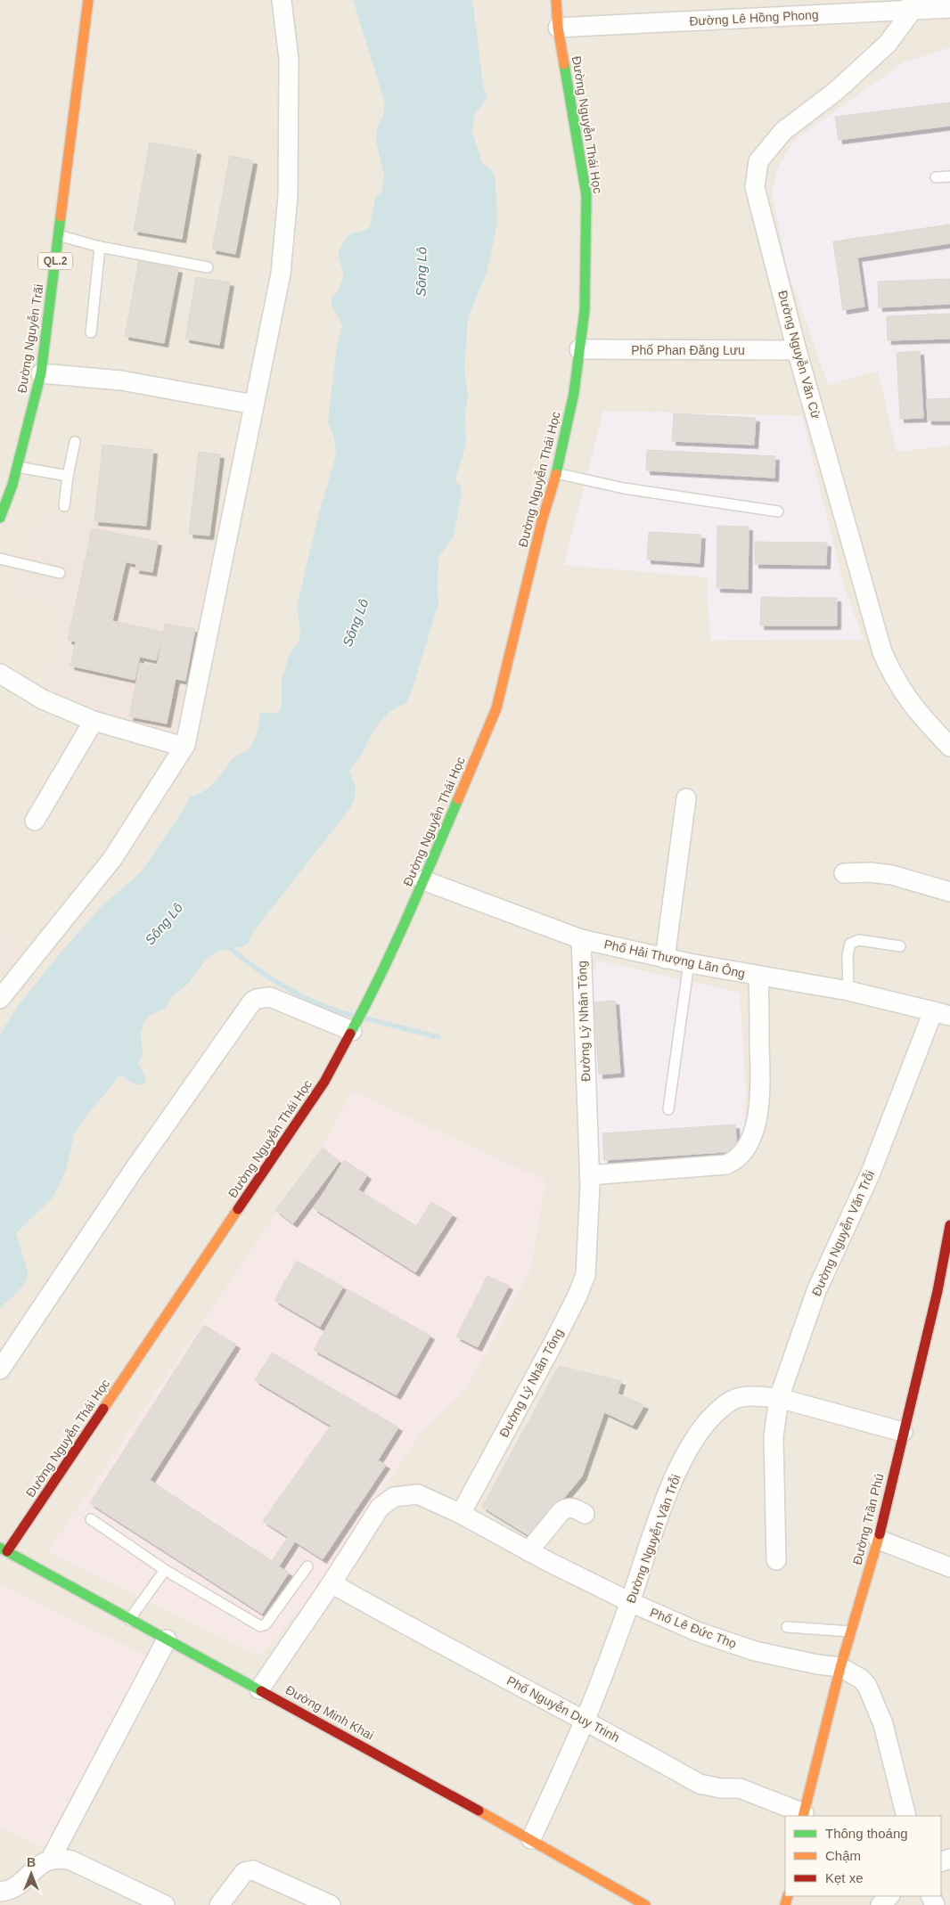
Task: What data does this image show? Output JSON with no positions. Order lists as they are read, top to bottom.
{
  "streets": {
    "main road": [
      "Đường Nguyễn Thái Học",
      "QL.2",
      "Đường Nguyễn Trãi",
      "Đường Trần Phú",
      "Đường Minh Khai"
    ],
    "street": [
      "Đường Lê Hồng Phong",
      "Phố Phan Đăng Lưu",
      "Đường Nguyễn Văn Cừ",
      "Phố Hải Thượng Lãn Ông",
      "Đường Lý Nhân Tông",
      "Đường Nguyễn Văn Trỗi",
      "Phố Lê Đức Thọ",
      "Phố Nguyễn Duy Trinh"
    ]
  },
  "crossings": [
    ["Đường Lê Hồng Phong", "Đường Nguyễn Thái Học"],
    ["Đường Lê Hồng Phong", "Đường Nguyễn Văn Cừ"],
    ["Đường Nguyễn Thái Học", "Phố Phan Đăng Lưu"],
    ["Đường Nguyễn Thái Học", "Phố Hải Thượng Lãn Ông"],
    ["Đường Nguyễn Thái Học", "Đường Minh Khai"],
    ["Phố Phan Đăng Lưu", "Đường Nguyễn Văn Cừ"],
    ["Phố Hải Thượng Lãn Ông", "Đường Lý Nhân Tông"],
    ["Phố Hải Thượng Lãn Ông", "Đường Nguyễn Văn Trỗi"],
    ["Đường Lý Nhân Tông", "Phố Lê Đức Thọ"],
    ["Đường Nguyễn Văn Trỗi", "Phố Lê Đức Thọ"],
    ["Đường Nguyễn Văn Trỗi", "Phố Nguyễn Duy Trinh"],
    ["Đường Nguyễn Văn Trỗi", "Đường Minh Khai"],
    ["Đường Trần Phú", "Phố Lê Đức Thọ"],
    ["Đường Trần Phú", "Phố Nguyễn Duy Trinh"]
  ],
  "water": ["Sông Lô"],
  "legend": ["Thông thoáng", "Chậm", "Kẹt xe"],
  "north": "top"
}
